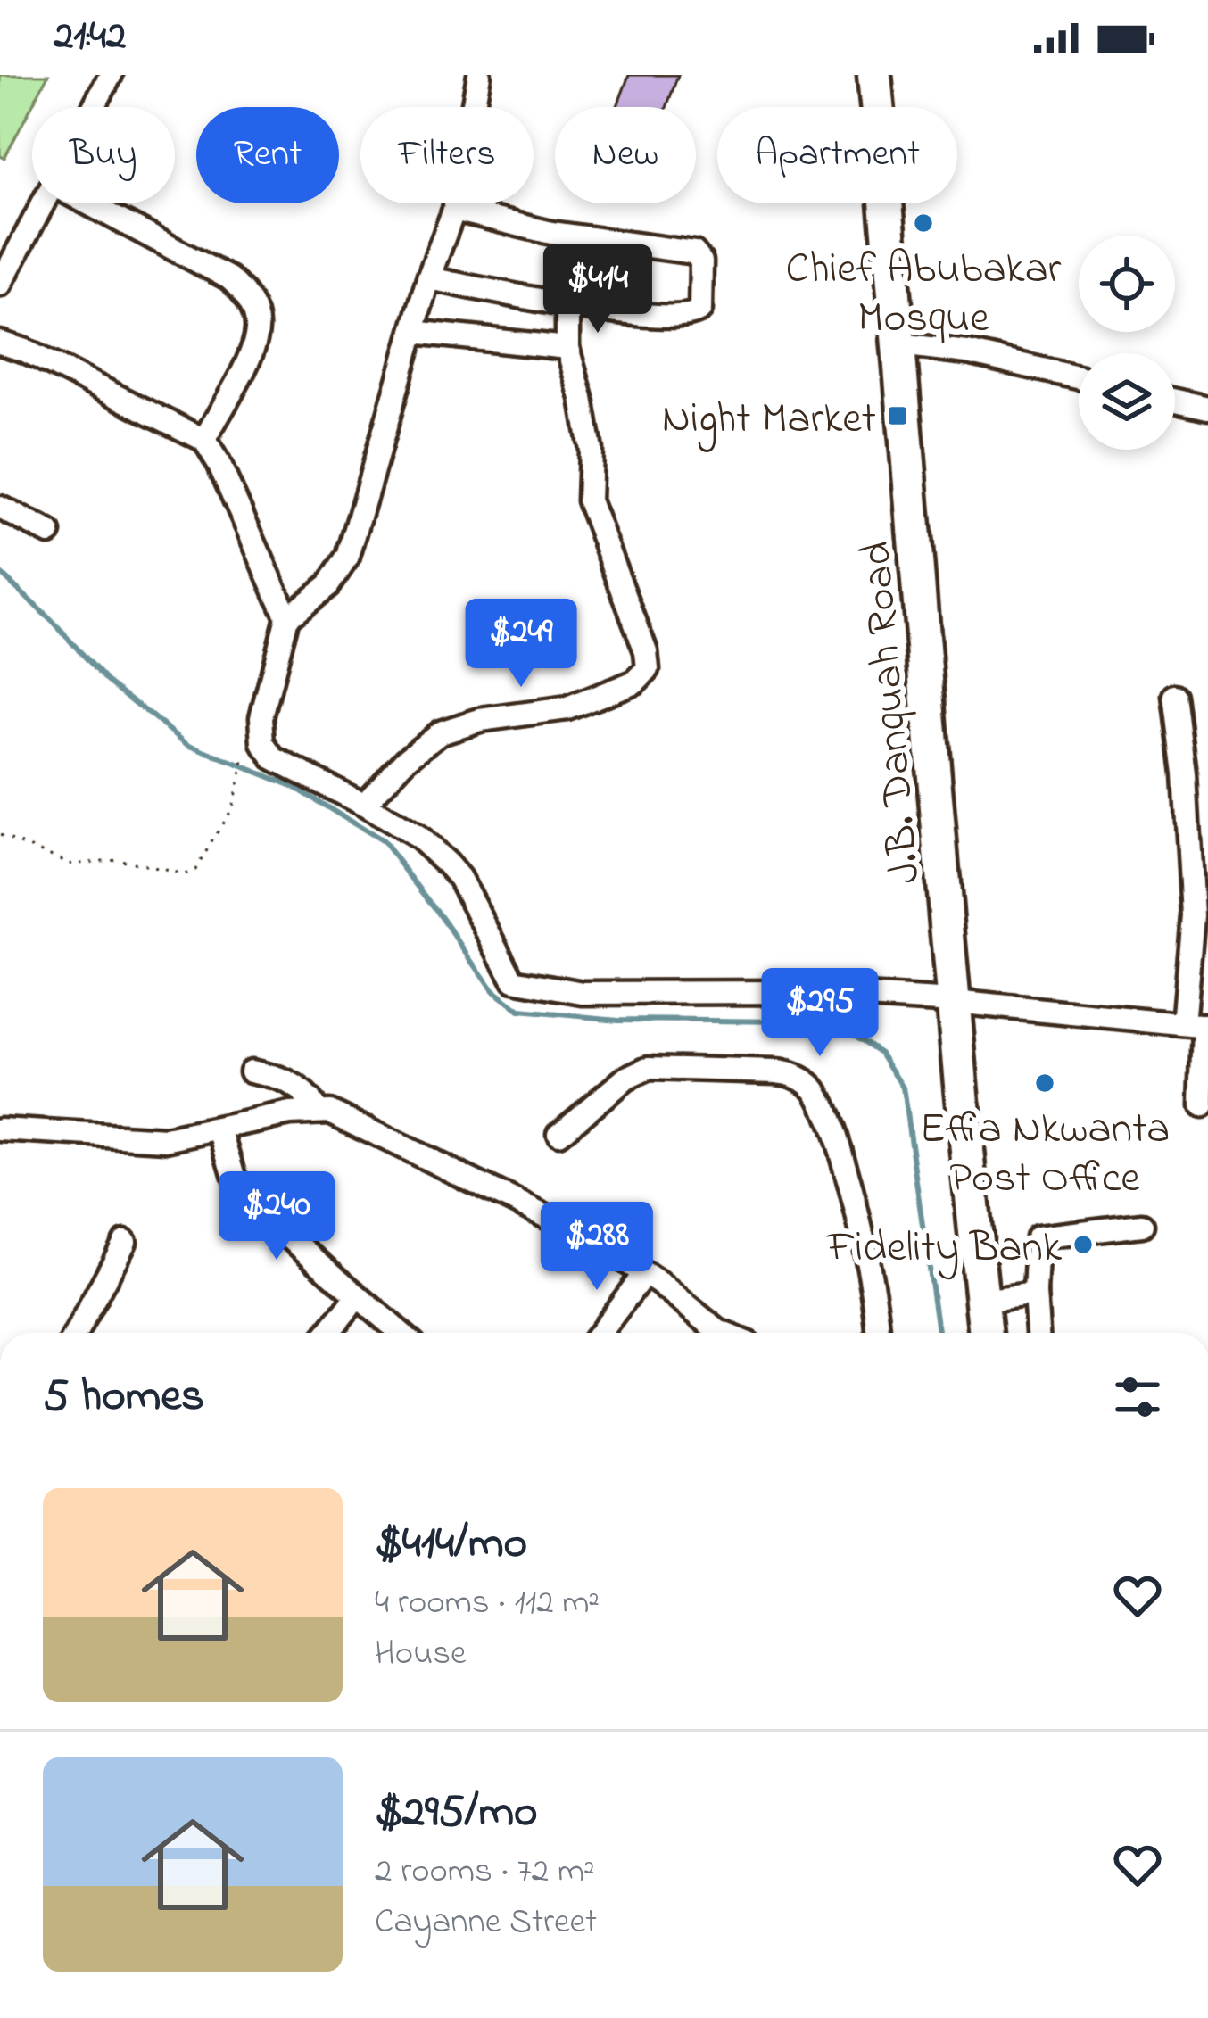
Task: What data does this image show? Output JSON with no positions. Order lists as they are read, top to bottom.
{
  "streets": {
    "highway": ["J.B. Danquah Road"]
  },
  "places": {
    "other": ["Chief Abubakar Mosque", "Effia Nkwanta Post Office", "Fidelity Bank"],
    "transit": ["Night Market"]
  },
  "page": {
    "status": "21:42",
    "chip": [
      "Buy",
      "Rent",
      "Filters",
      "New",
      "Apartment"
    ],
    "price": [
      "$414",
      "$249",
      "$295",
      "$240",
      "$288"
    ],
    "heading": "5 homes",
    "list": [
      {
        "name": "$414/mo",
        "note": "4 rooms · 112 m² · House"
      },
      {
        "name": "$295/mo",
        "note": "2 rooms · 72 m² · Cayanne Street"
      }
    ]
  }
}
